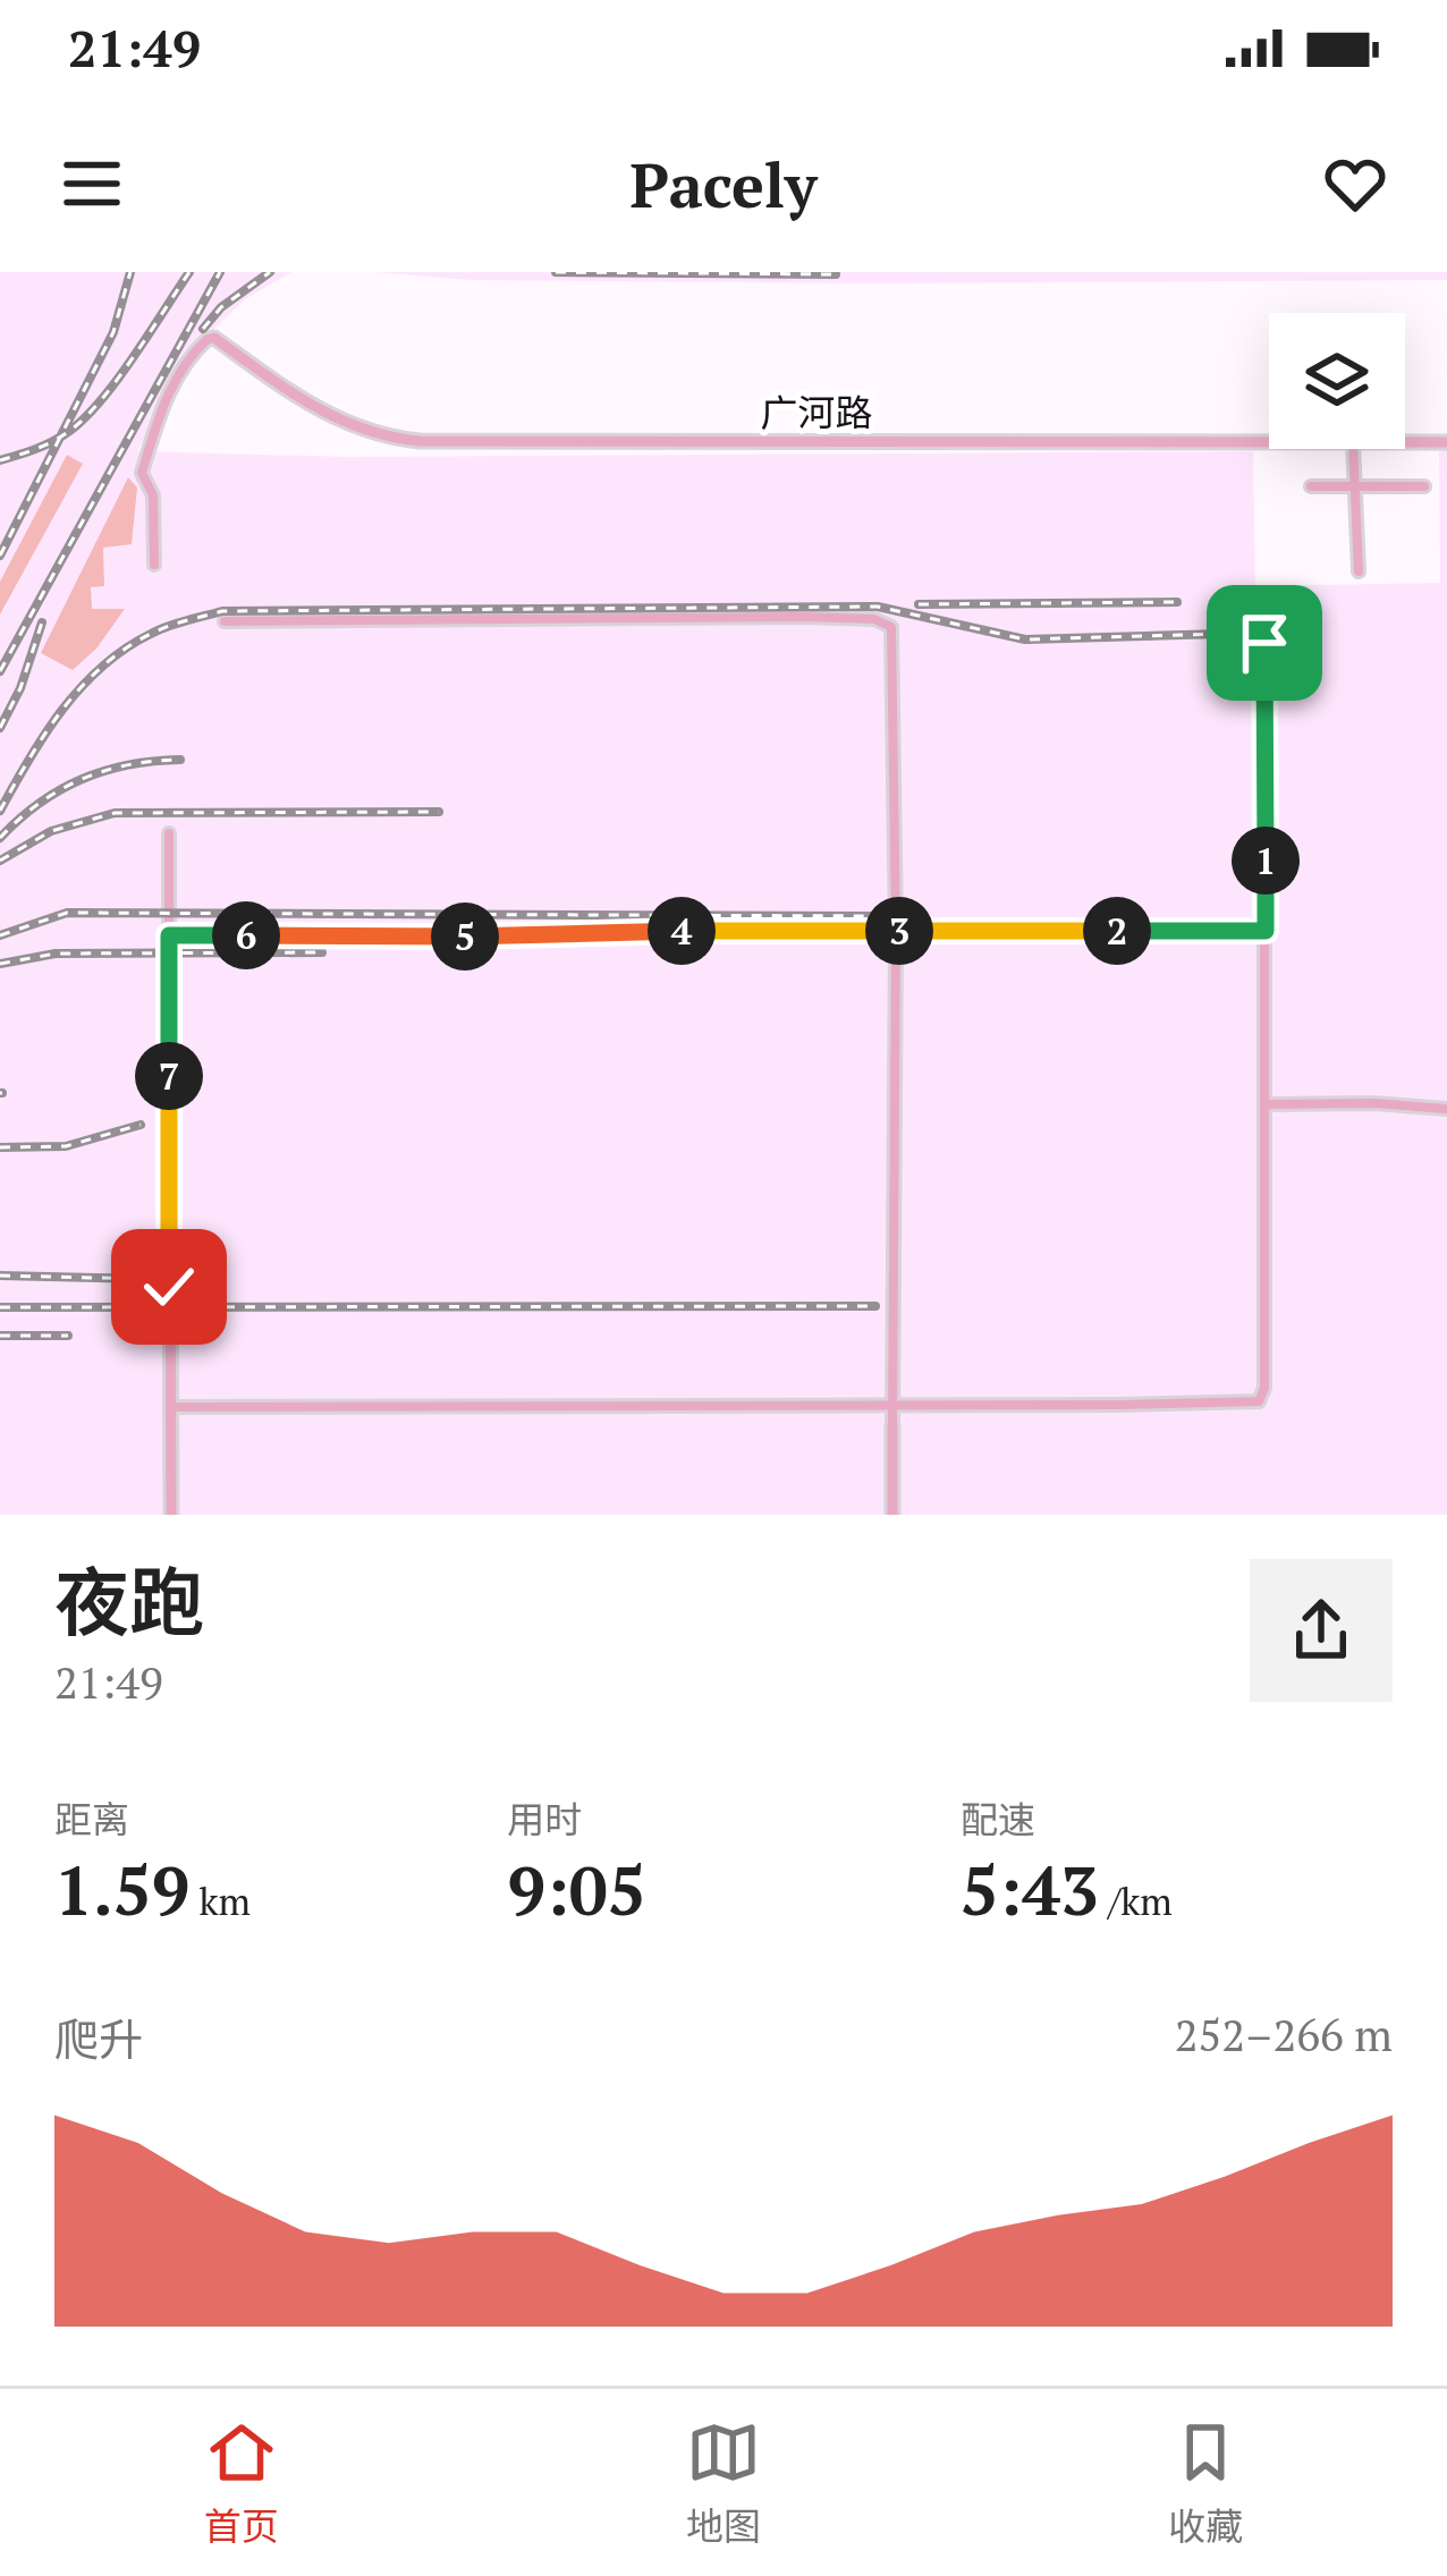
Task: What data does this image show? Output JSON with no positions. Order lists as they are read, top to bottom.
{
  "streets": {
    "street": ["广河路"]
  },
  "page": {
    "status": "21:49",
    "header": "Pacely",
    "pins": [
      "1",
      "2",
      "3",
      "4",
      "6",
      "5",
      "7"
    ],
    "heading": ["夜跑", "21:49"],
    "stats": [
      ["距离", "1.59 km"],
      ["用时", "9:05"],
      ["配速", "5:43 /km"]
    ],
    "chart": ["爬升", "252–266 m"],
    "tabs": ["首页", "地图", "收藏"]
  }
}
